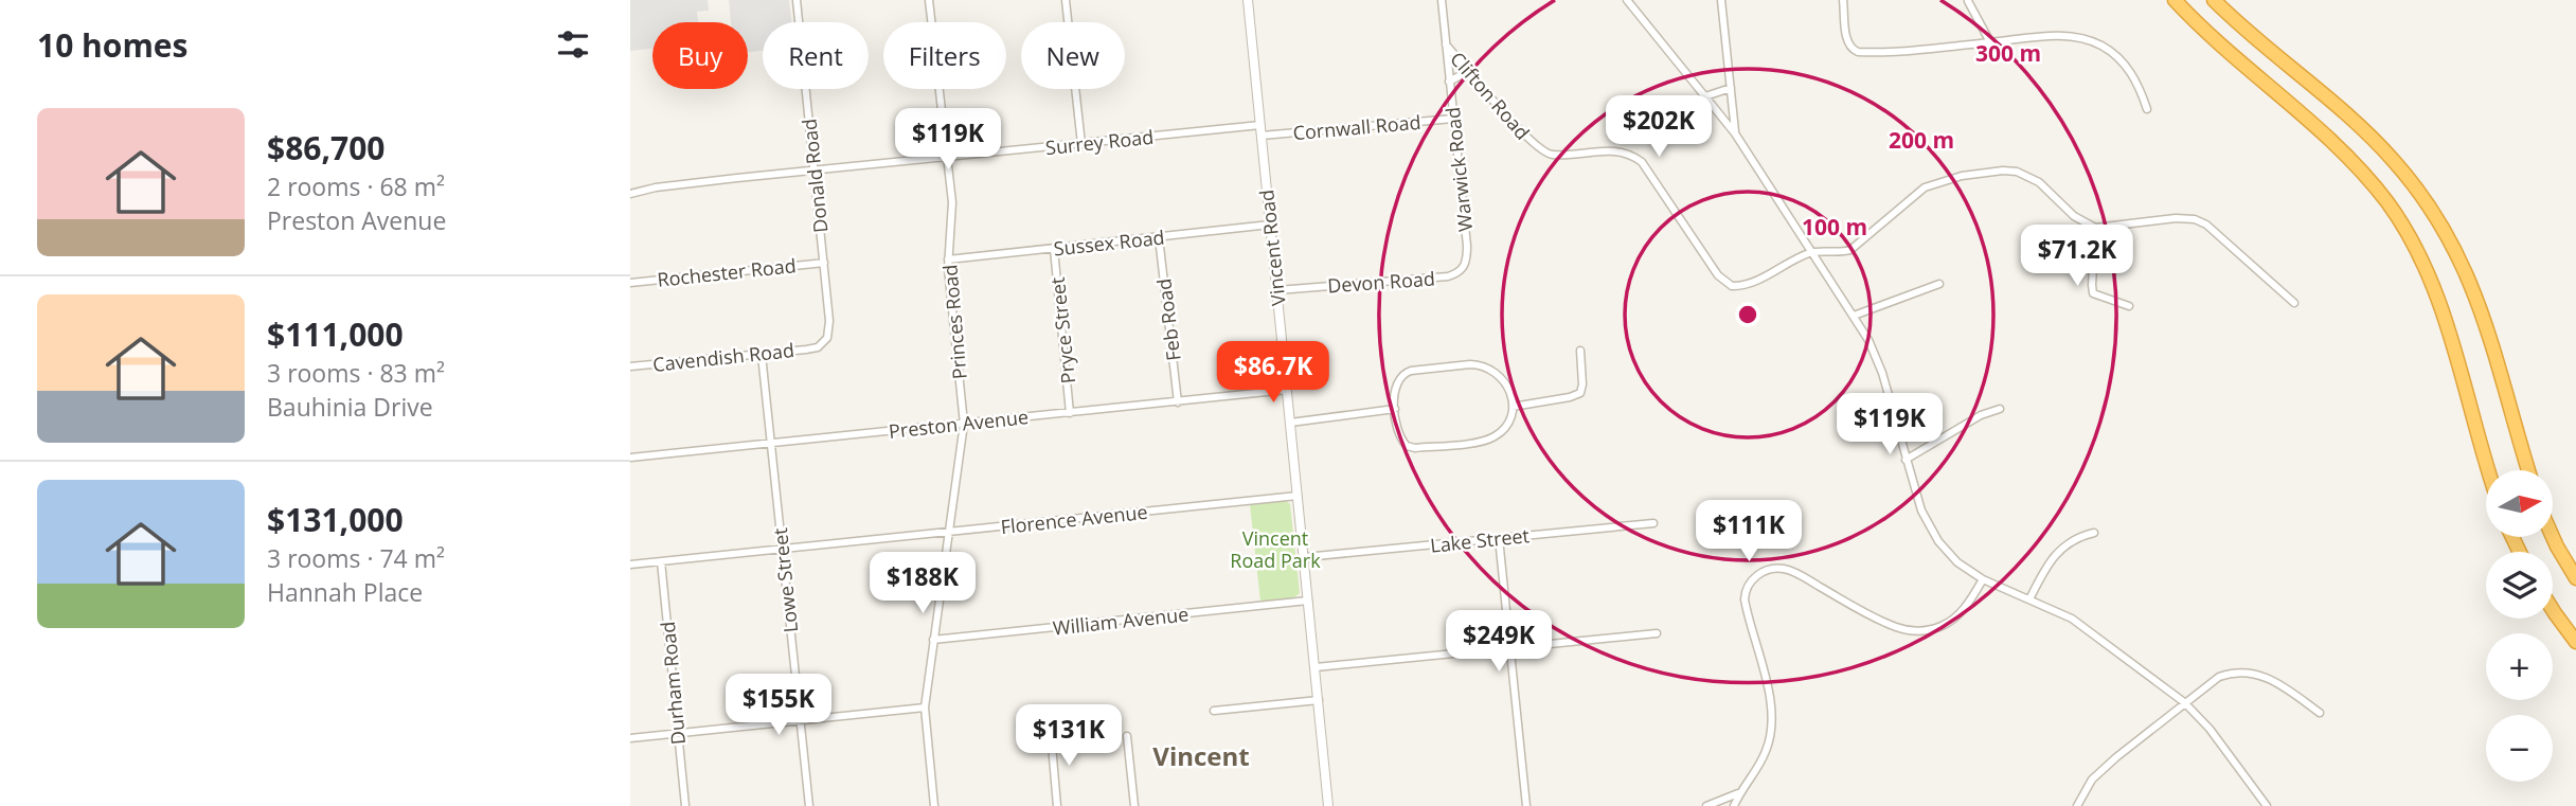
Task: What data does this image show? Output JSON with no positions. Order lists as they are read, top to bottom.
{
  "streets": {
    "street": [
      "Clifton Road",
      "Cornwall Road",
      "Surrey Road",
      "Warwick Road",
      "Donald Road",
      "Sussex Road",
      "Vincent Road",
      "Rochester Road",
      "Devon Road",
      "Feb Road",
      "Princes Road",
      "Pryce Street",
      "Cavendish Road",
      "Preston Avenue",
      "Florence Avenue",
      "Lake Street",
      "Lowe Street",
      "William Avenue",
      "Durham Road"
    ]
  },
  "crossings": [
    ["Clifton Road", "Warwick Road"],
    ["Cornwall Road", "Warwick Road"],
    ["Cornwall Road", "Vincent Road"],
    ["Surrey Road", "Donald Road"],
    ["Surrey Road", "Vincent Road"],
    ["Surrey Road", "Princes Road"],
    ["Warwick Road", "Devon Road"],
    ["Donald Road", "Rochester Road"],
    ["Donald Road", "Cavendish Road"],
    ["Sussex Road", "Vincent Road"],
    ["Sussex Road", "Feb Road"],
    ["Sussex Road", "Princes Road"],
    ["Sussex Road", "Pryce Street"],
    ["Vincent Road", "Devon Road"],
    ["Vincent Road", "Preston Avenue"],
    ["Vincent Road", "Florence Avenue"],
    ["Vincent Road", "Lake Street"],
    ["Vincent Road", "William Avenue"],
    ["Feb Road", "Preston Avenue"],
    ["Princes Road", "Preston Avenue"],
    ["Princes Road", "Florence Avenue"],
    ["Princes Road", "William Avenue"],
    ["Pryce Street", "Preston Avenue"],
    ["Cavendish Road", "Lowe Street"],
    ["Preston Avenue", "Lowe Street"],
    ["Florence Avenue", "Lowe Street"],
    ["Florence Avenue", "Durham Road"]
  ],
  "districts": ["Vincent"],
  "parks": ["Vincent Road Park"],
  "north": "right",
  "page": {
    "heading": "10 homes",
    "chip": [
      "Buy",
      "Rent",
      "Filters",
      "New"
    ],
    "list": [
      {
        "name": "$86,700",
        "note": "2 rooms · 68 m² · Preston Avenue"
      },
      {
        "name": "$111,000",
        "note": "3 rooms · 83 m² · Bauhinia Drive"
      },
      {
        "name": "$131,000",
        "note": "3 rooms · 74 m² · Hannah Place"
      }
    ],
    "price": [
      "$202K",
      "$119K",
      "$71.2K",
      "$86.7K",
      "$119K",
      "$111K",
      "$188K",
      "$249K",
      "$155K",
      "$131K"
    ],
    "map_buttons": ["+", "−"]
  },
  "rings": ["300 m", "200 m", "100 m"]
}
